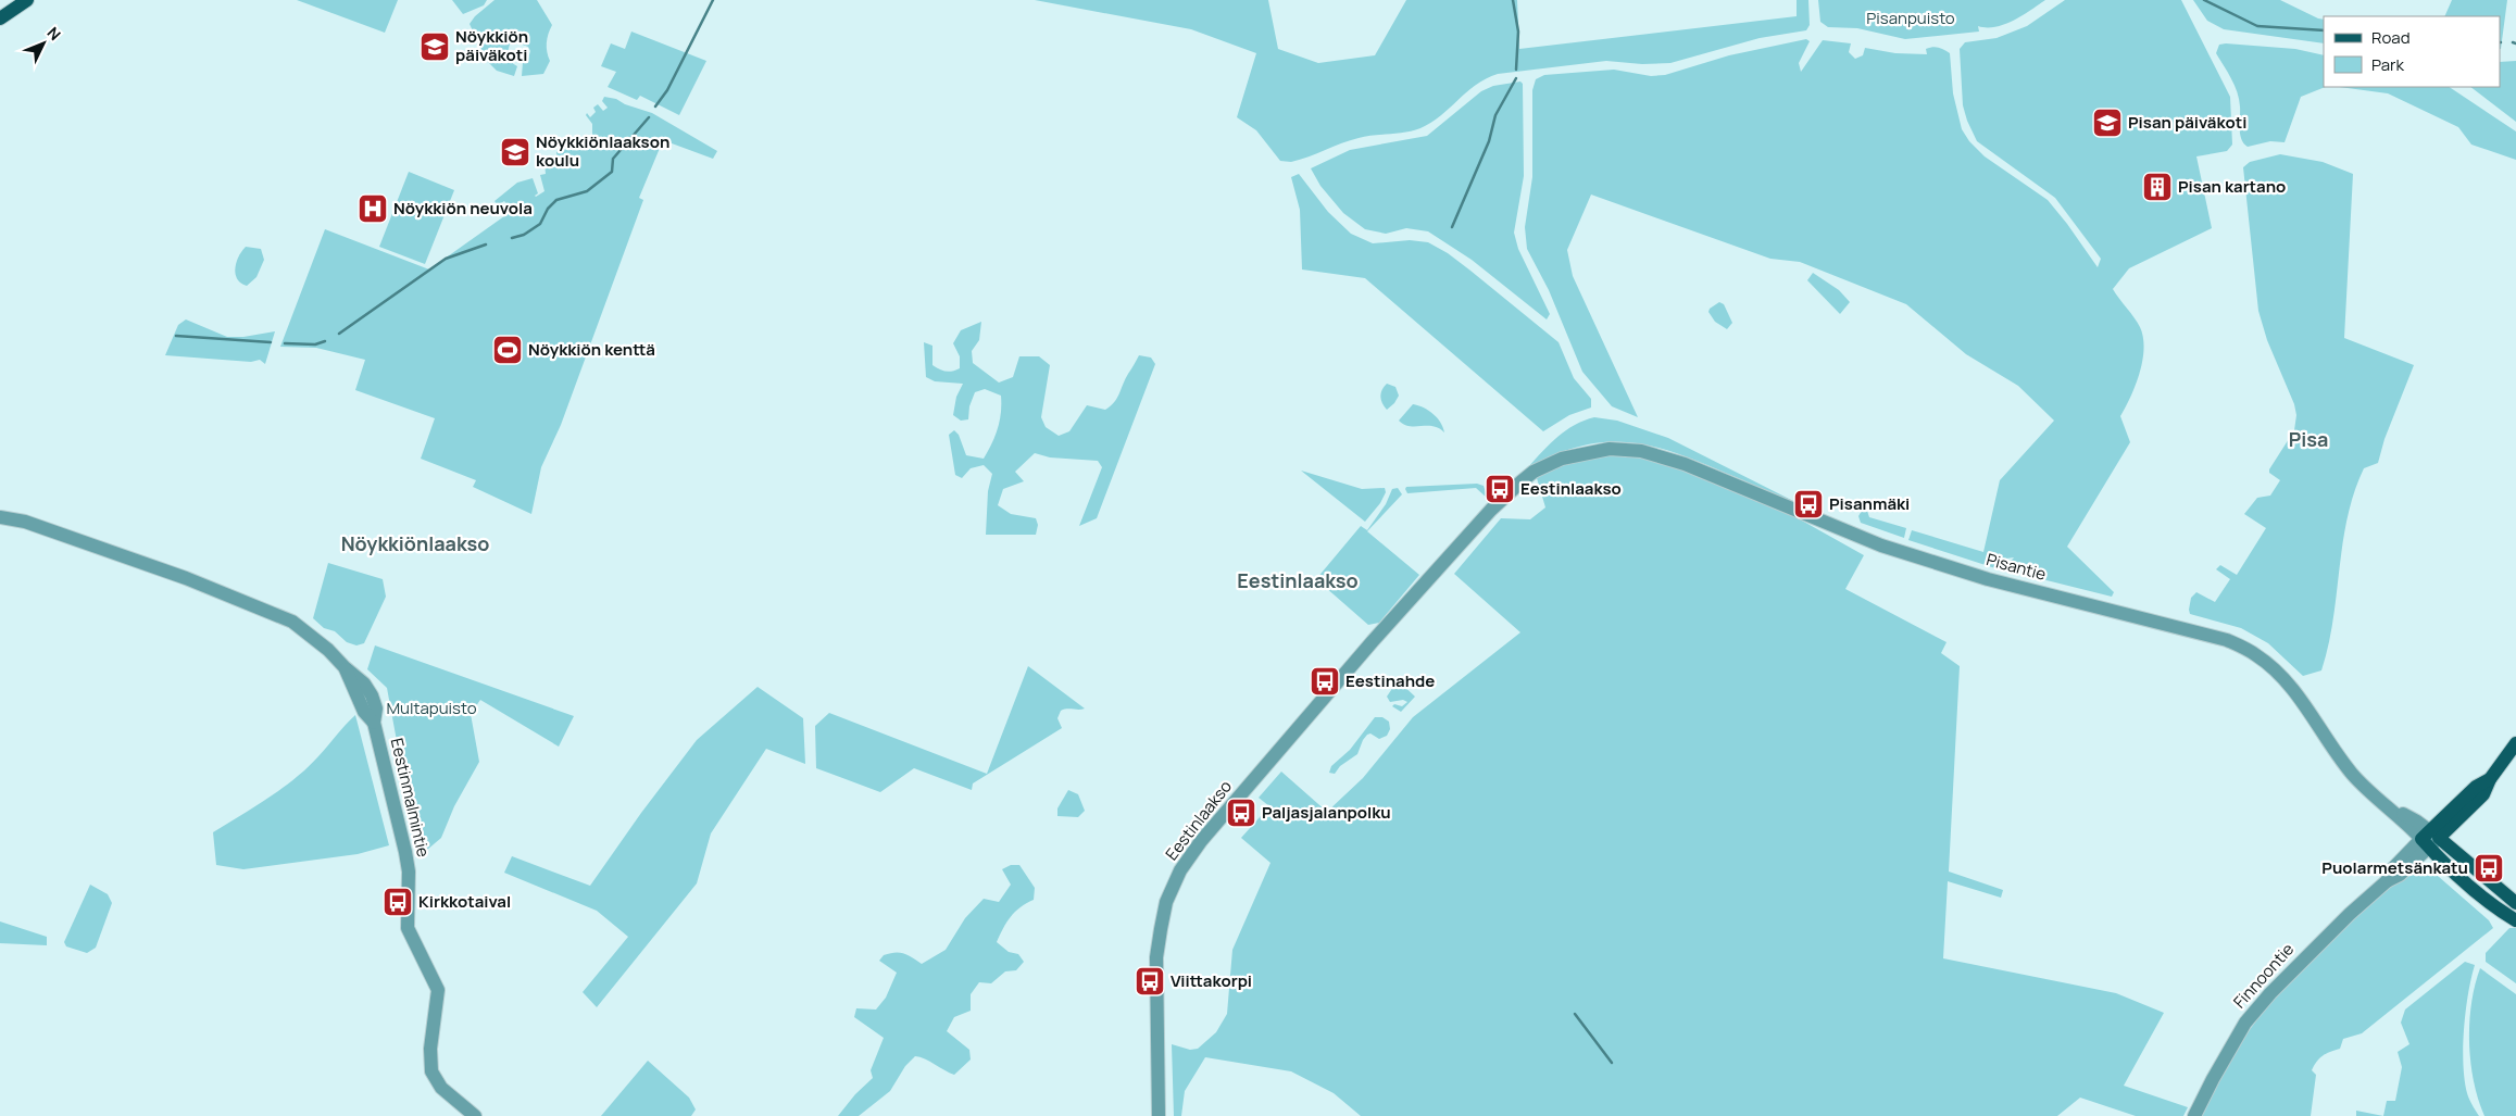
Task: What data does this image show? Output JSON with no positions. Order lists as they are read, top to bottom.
{
  "streets": {
    "main road": ["Finnoontie"],
    "street": ["Pisantie", "Eestinmalmintie", "Eestinlaakso"]
  },
  "crossings": [
    ["Pisantie", "Eestinlaakso"],
    ["Pisantie", "Finnoontie"]
  ],
  "districts": ["Pisa", "Nöykkiönlaakso", "Eestinlaakso"],
  "parks": ["Pisanpuisto", "Multapuisto"],
  "places": {
    "school or university": ["Nöykkiön päiväkoti", "Pisan päiväkoti", "Nöykkiönlaakson koulu"],
    "building": ["Pisan kartano"],
    "hospital": ["Nöykkiön neuvola"],
    "sports": ["Nöykkiön kenttä"],
    "bus stop": [
      "Eestinlaakso",
      "Pisanmäki",
      "Eestinahde",
      "Paljasjalanpolku",
      "Puolarmetsänkatu",
      "Kirkkotaival",
      "Viittakorpi"
    ]
  },
  "legend": ["Road", "Park"],
  "north": "top right"
}
